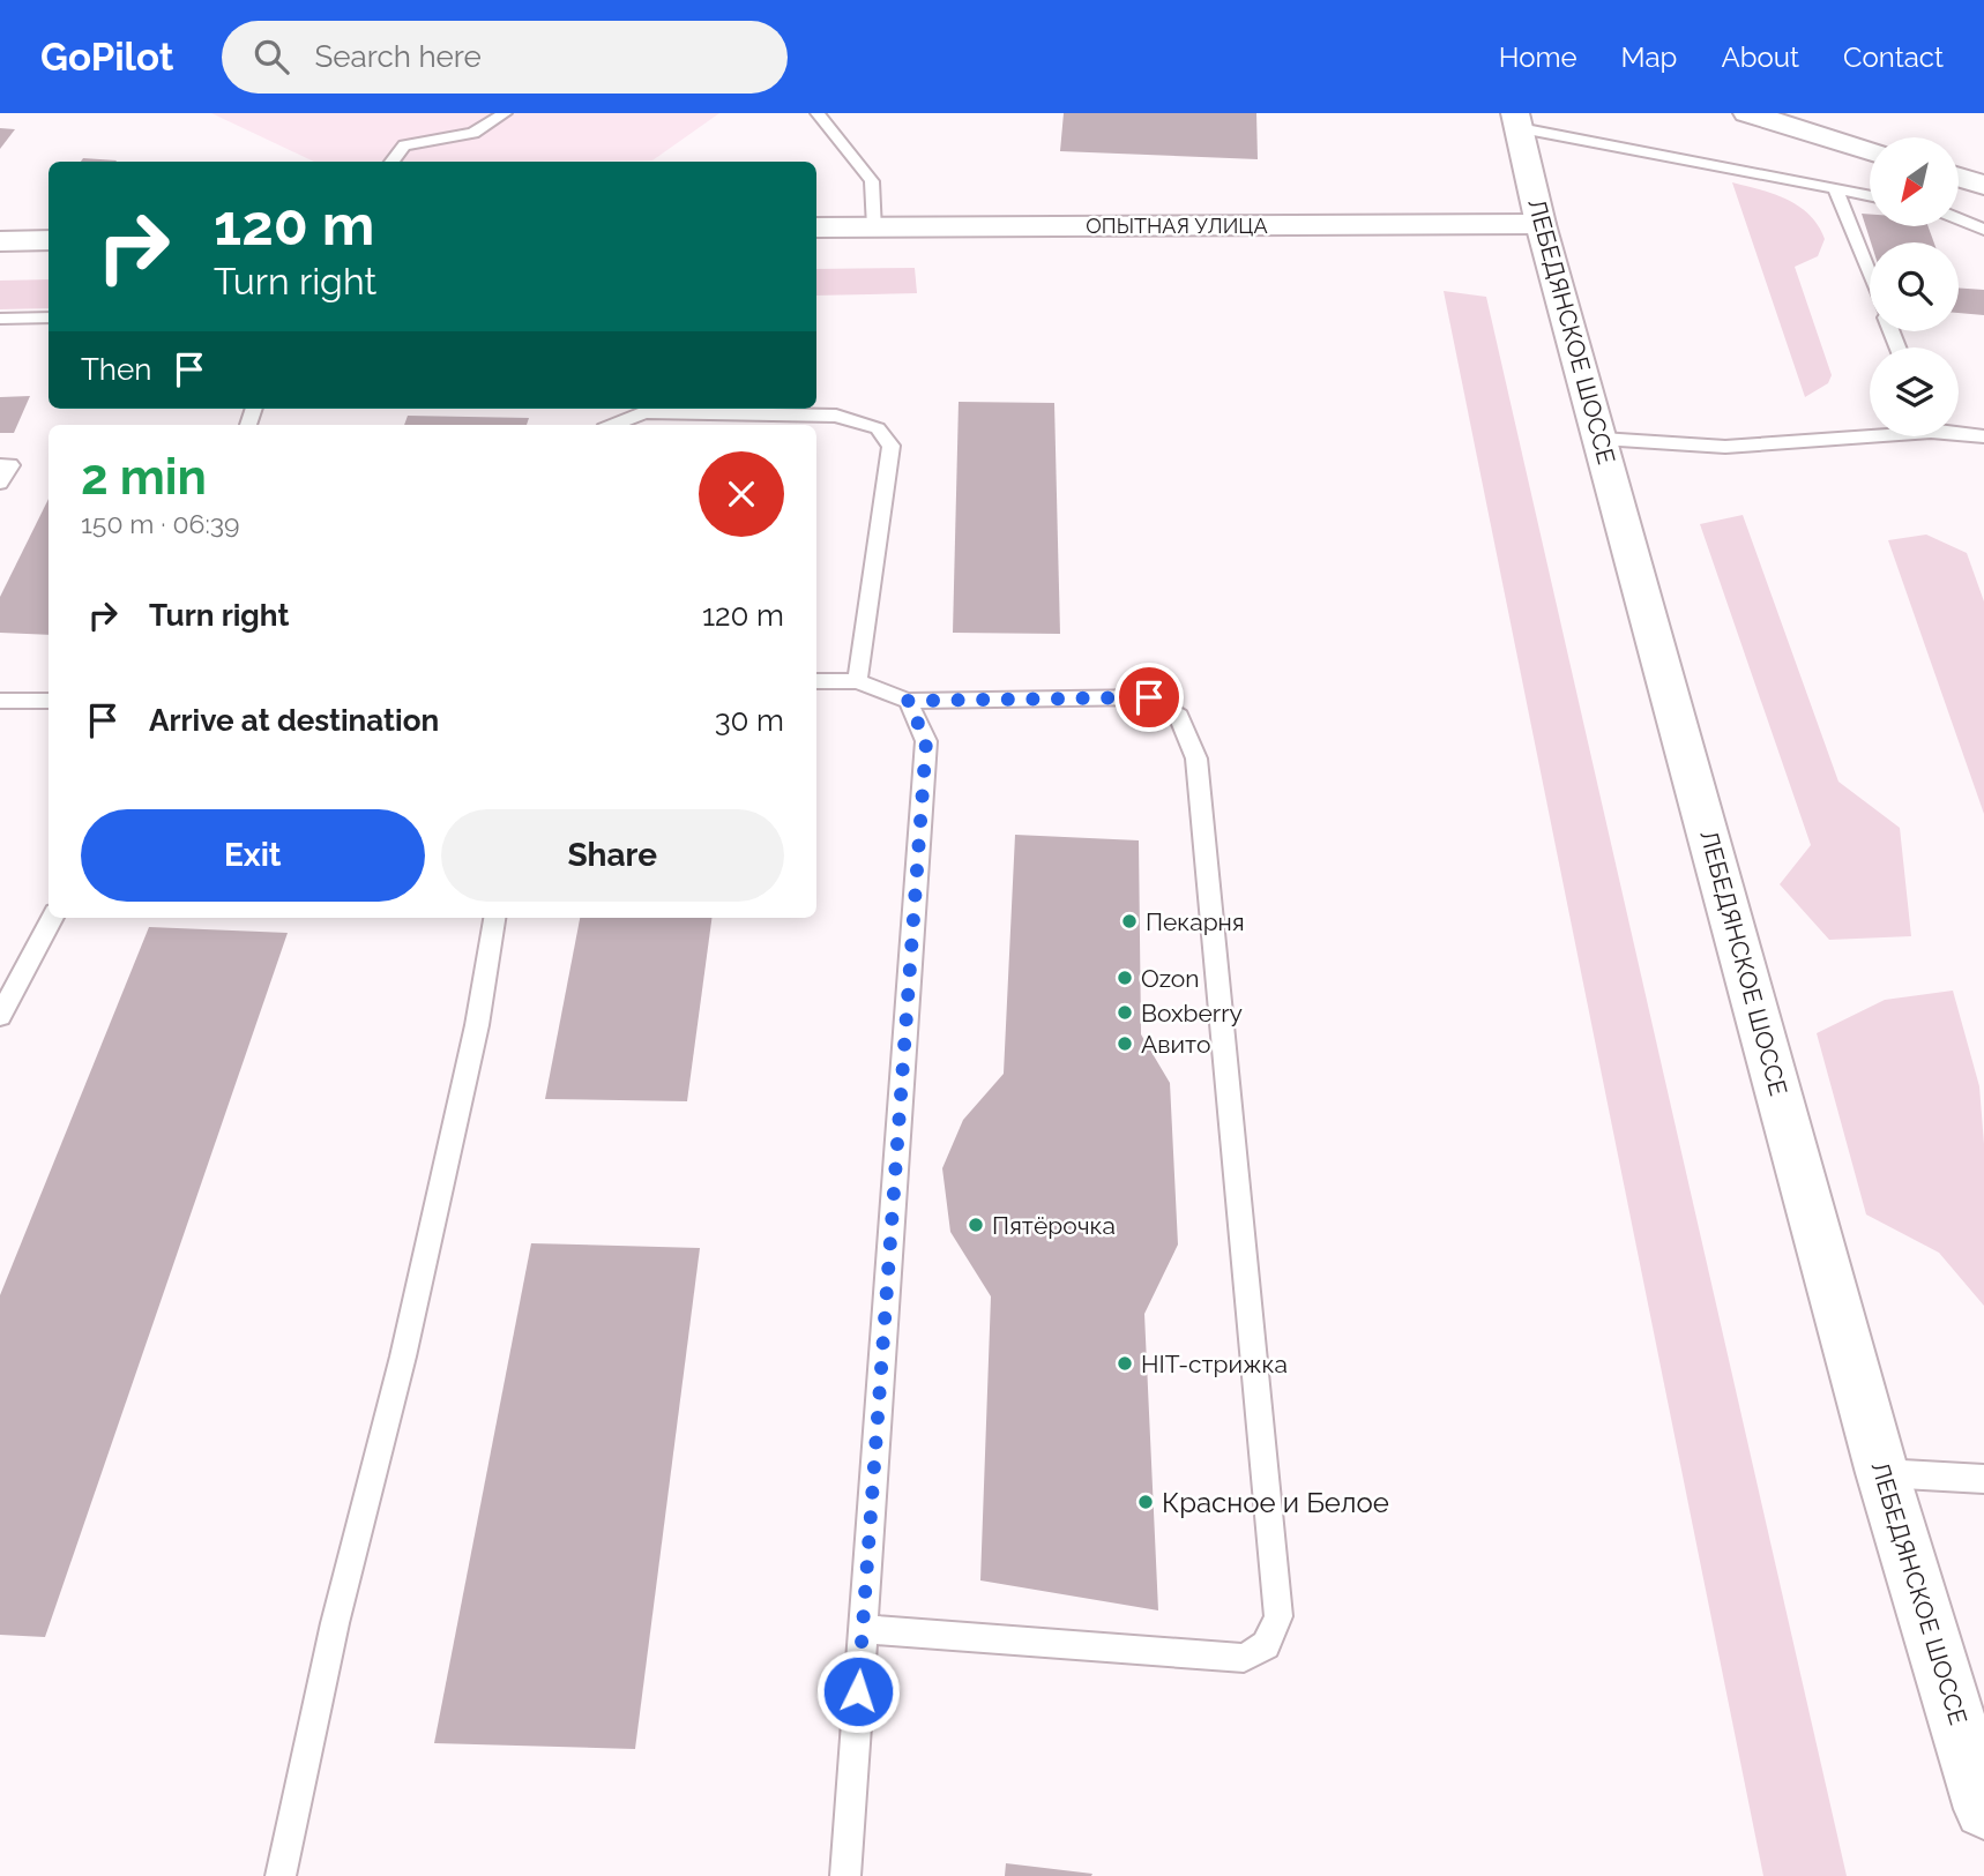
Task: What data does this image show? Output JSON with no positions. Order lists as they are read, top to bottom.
{
  "streets": {
    "main road": ["ОПЫТНАЯ УЛИЦА", "ЛЕБЕДЯНСКОЕ ШОССЕ"]
  },
  "crossings": [
    ["ОПЫТНАЯ УЛИЦА", "ЛЕБЕДЯНСКОЕ ШОССЕ"]
  ],
  "places": [
    "Пекарня",
    "Ozon",
    "Boxberry",
    "Авито",
    "Пятёрочка",
    "HIT-стрижка",
    "Красное и Белое"
  ],
  "north": "bottom left",
  "page": {
    "header": "GoPilot",
    "search": "Search here",
    "nav": [
      "Home",
      "Map",
      "About",
      "Contact"
    ],
    "turn": ["120 m", "Turn right"],
    "then": "Then",
    "heading": ["2 min", "150 m · 06:39"],
    "list": [
      {
        "name": "Turn right",
        "value": "120 m"
      },
      {
        "name": "Arrive at destination",
        "value": "30 m"
      }
    ],
    "buttons": ["Exit", "Share"]
  }
}
